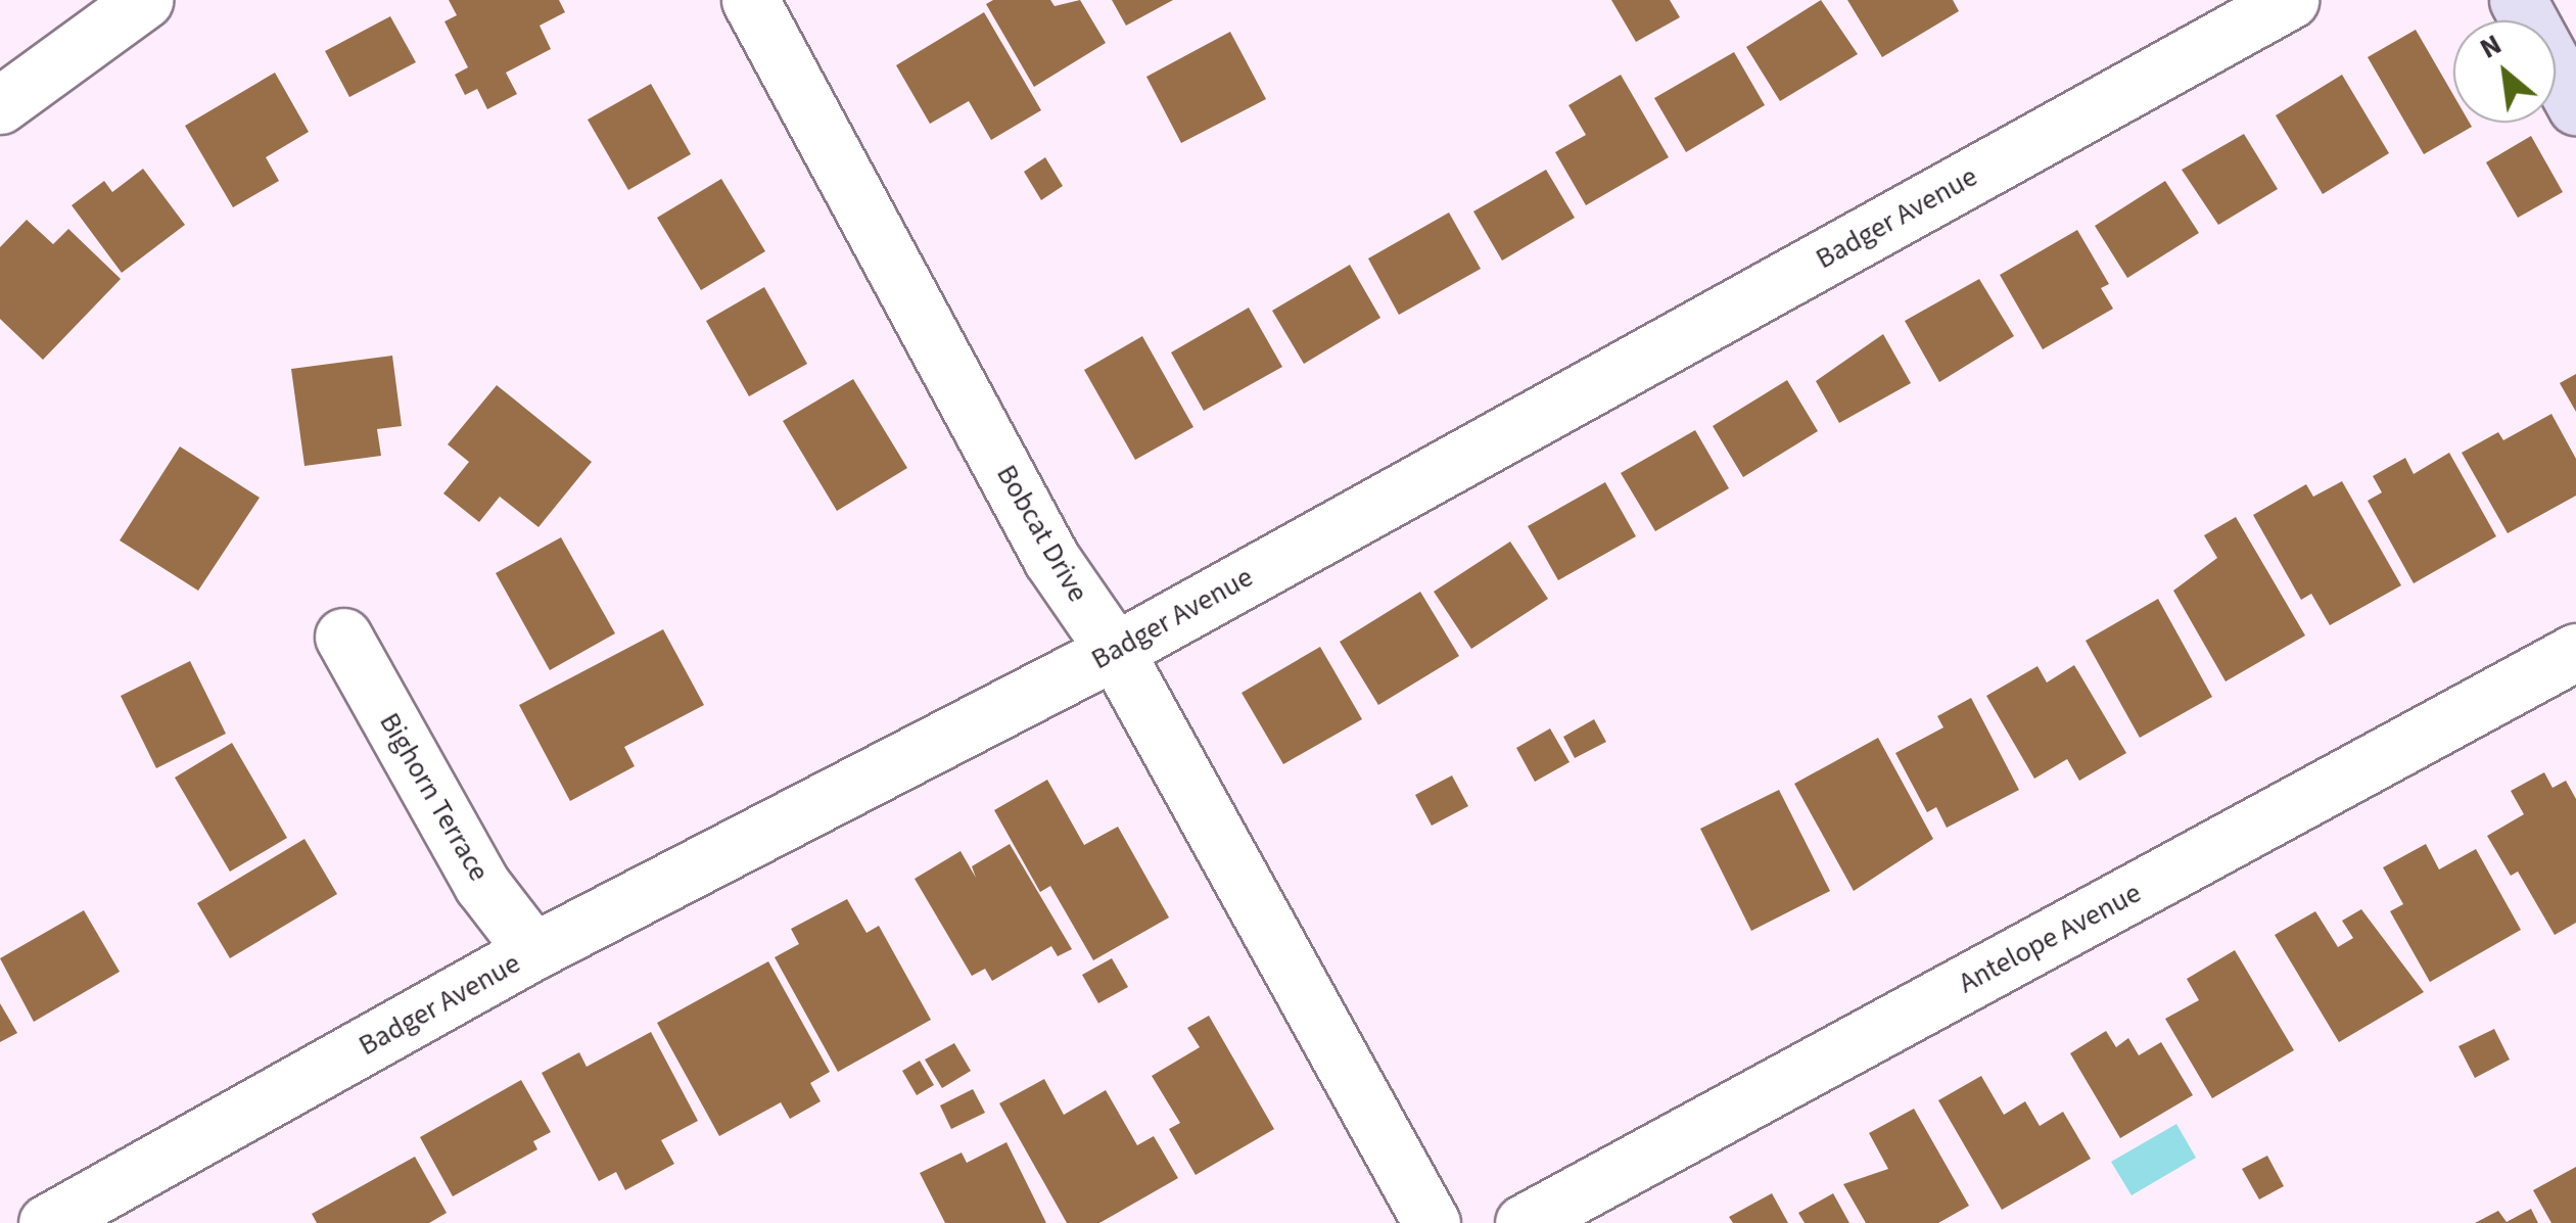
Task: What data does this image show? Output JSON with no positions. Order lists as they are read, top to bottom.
{
  "streets": {
    "street": [
      "Badger Avenue",
      "Bobcat Drive",
      "Bighorn Terrace",
      "Antelope Avenue"
    ]
  },
  "crossings": [
    ["Badger Avenue", "Bobcat Drive"],
    ["Badger Avenue", "Bighorn Terrace"]
  ],
  "north": "top left"
}
